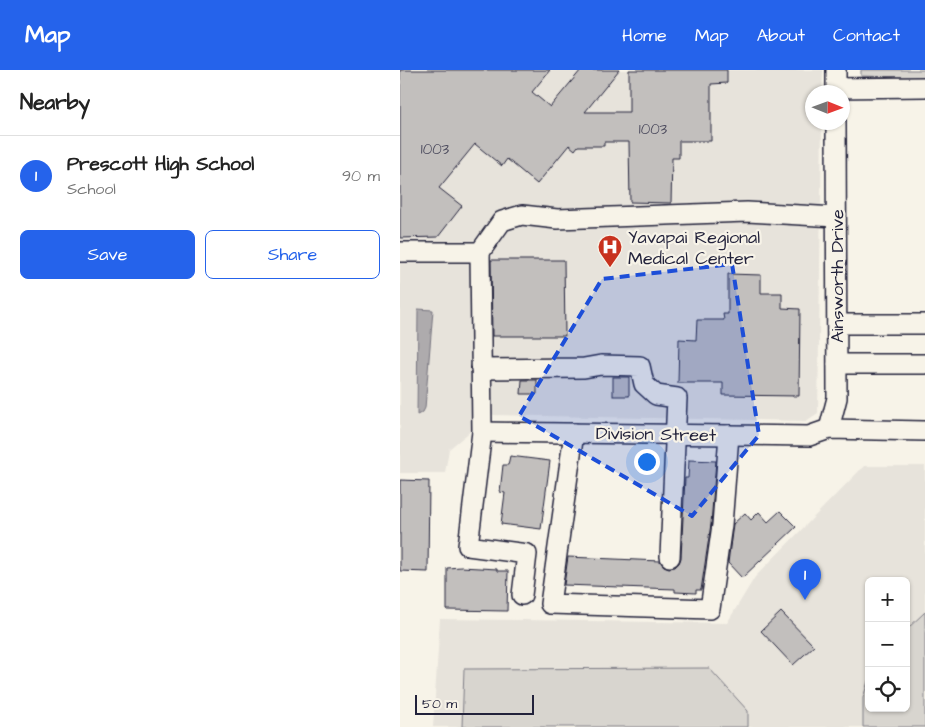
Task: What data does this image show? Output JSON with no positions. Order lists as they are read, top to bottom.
{
  "streets": {
    "street": ["Ainsworth Drive", "Division Street"]
  },
  "crossings": [
    ["Ainsworth Drive", "Division Street"]
  ],
  "places": {
    "hospital": ["Yavapai Regional Medical Center"]
  },
  "house_numbers": ["1003", "1003"],
  "scale_bar": "50 m",
  "north": "right",
  "page": {
    "header": "Map",
    "nav": [
      "Home",
      "Map",
      "About",
      "Contact"
    ],
    "heading": "Nearby",
    "list": [
      {
        "mark": "1",
        "name": "Prescott High School",
        "note": "School",
        "value": "90 m"
      }
    ],
    "buttons": ["Save", "Share"],
    "pins": "1",
    "map_buttons": ["+", "−"],
    "scale": "50 m"
  }
}
